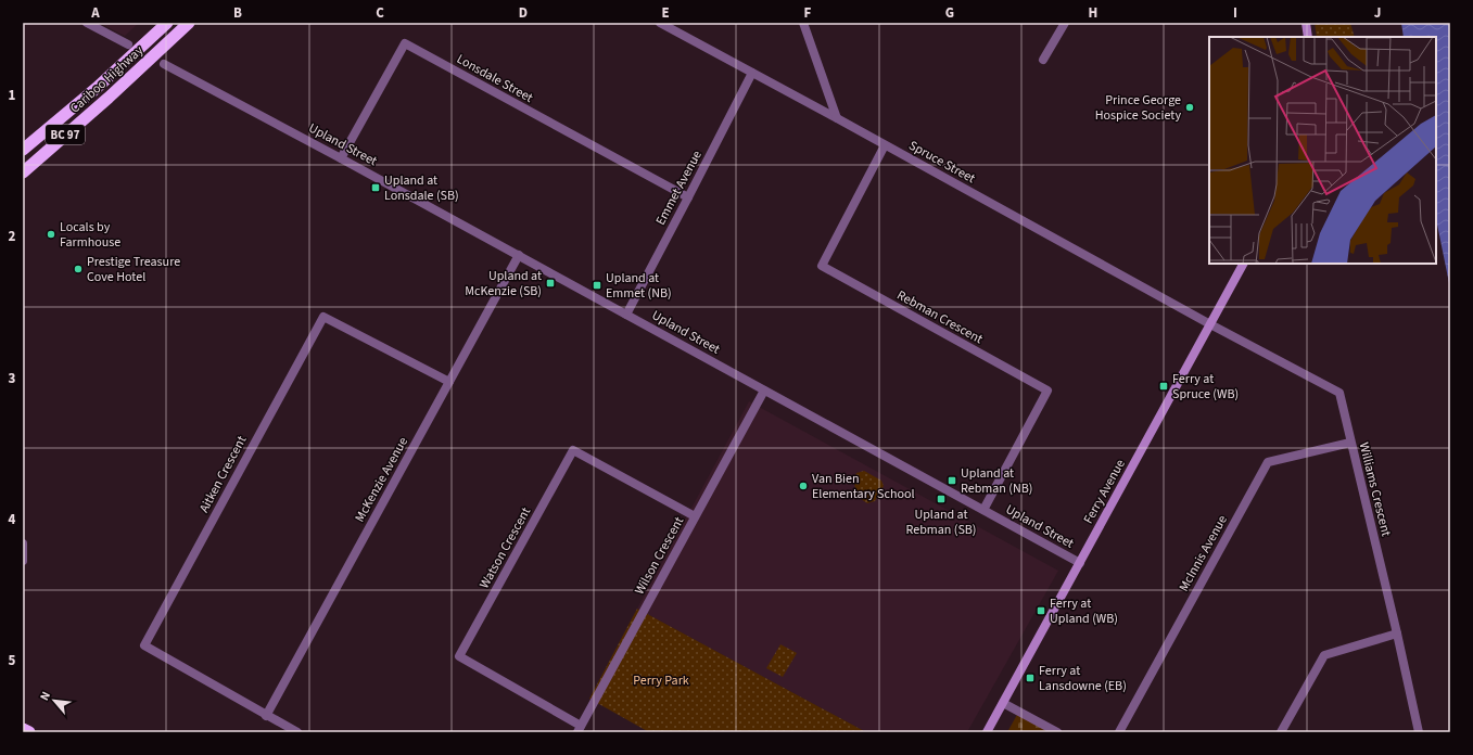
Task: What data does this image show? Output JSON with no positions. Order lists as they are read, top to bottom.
{
  "streets": {
    "highway": ["Cariboo Highway", "BC 97"],
    "main road": ["Ferry Avenue"],
    "street": [
      "Lonsdale Street",
      "Upland Street",
      "Spruce Street",
      "Emmet Avenue",
      "Rebman Crescent",
      "Aitken Crescent",
      "McKenzie Avenue",
      "Williams Crescent",
      "Watson Crescent",
      "McInnis Avenue",
      "Wilson Crescent"
    ]
  },
  "crossings": [
    ["Lonsdale Street", "Upland Street"],
    ["Lonsdale Street", "Emmet Avenue"],
    ["Upland Street", "Emmet Avenue"],
    ["Upland Street", "Rebman Crescent"],
    ["Upland Street", "McKenzie Avenue"],
    ["Upland Street", "Ferry Avenue"],
    ["Upland Street", "Wilson Crescent"],
    ["Spruce Street", "Emmet Avenue"],
    ["Spruce Street", "Rebman Crescent"],
    ["Spruce Street", "Williams Crescent"],
    ["Spruce Street", "Ferry Avenue"],
    ["Aitken Crescent", "McKenzie Avenue"],
    ["Williams Crescent", "Ferry Avenue"],
    ["Williams Crescent", "McInnis Avenue"],
    ["Watson Crescent", "Wilson Crescent"]
  ],
  "parks": ["Perry Park"],
  "places": {
    "other": [
      "Prince George Hospice Society",
      "Locals by Farmhouse",
      "Prestige Treasure Cove Hotel",
      "Van Bien Elementary School"
    ],
    "transit": [
      "Upland at Lonsdale (SB)",
      "Upland at McKenzie (SB)",
      "Upland at Emmet (NB)",
      "Ferry at Spruce (WB)",
      "Upland at Rebman (NB)",
      "Upland at Rebman (SB)",
      "Ferry at Upland (WB)",
      "Ferry at Lansdowne (EB)"
    ]
  },
  "north": "top left",
  "grid": {
    "columns": [
      "A",
      "B",
      "C",
      "D",
      "E",
      "F",
      "G",
      "H",
      "I",
      "J"
    ],
    "rows": [
      "1",
      "2",
      "3",
      "4",
      "5"
    ]
  }
}
